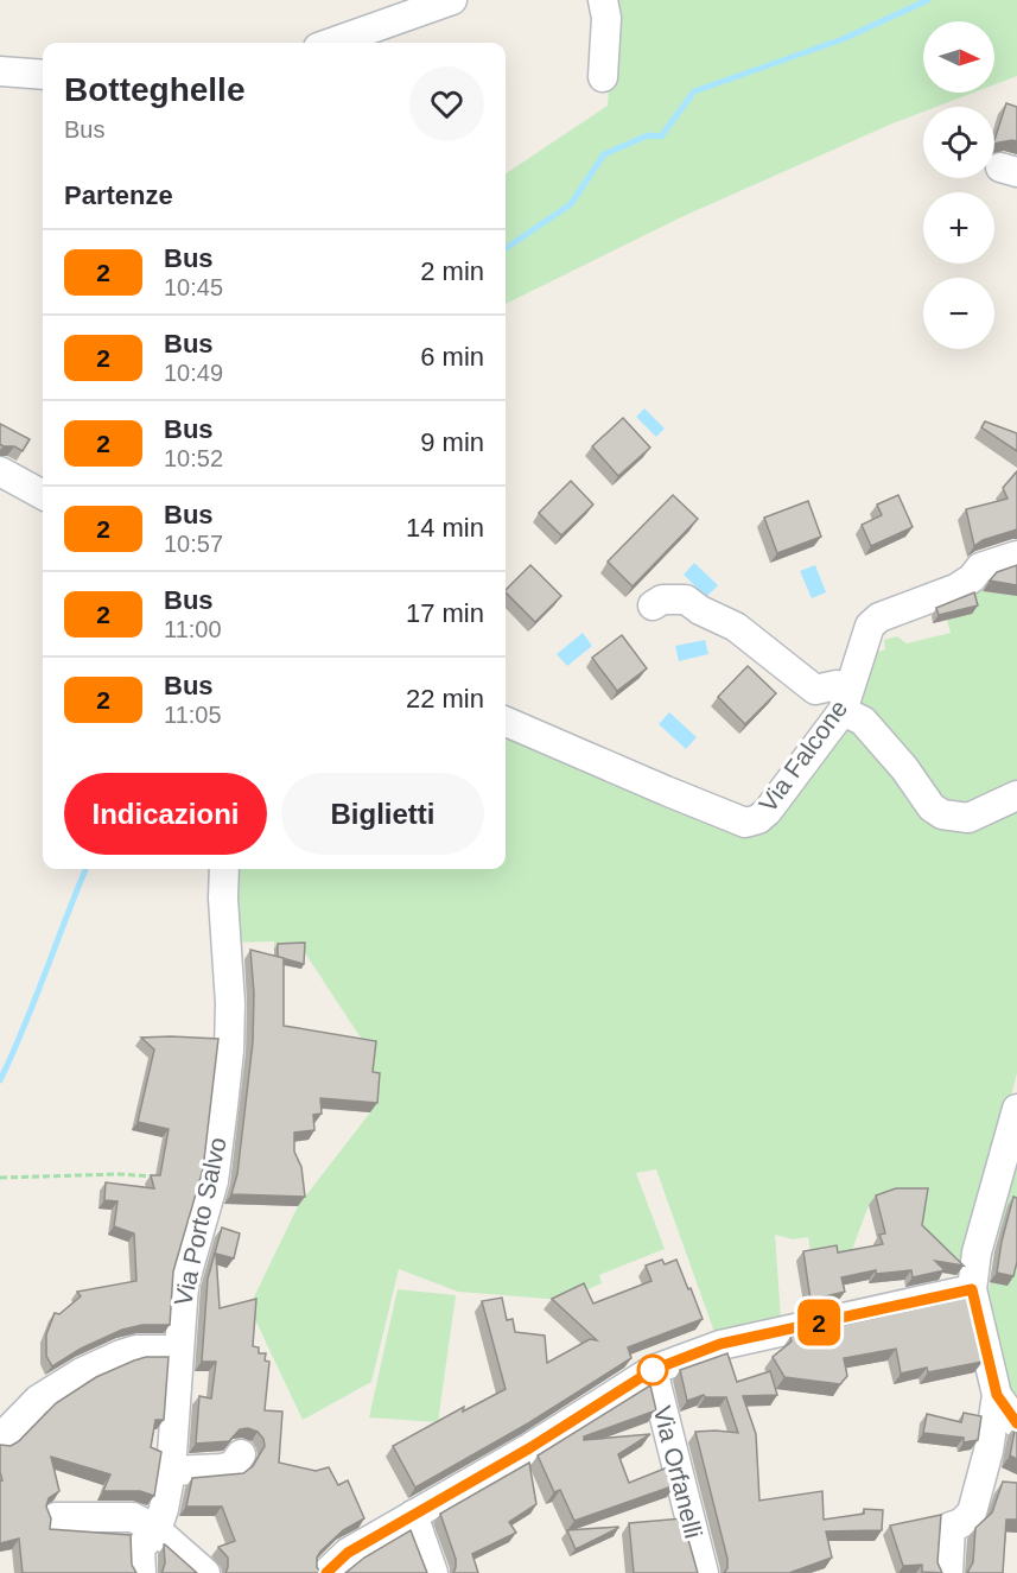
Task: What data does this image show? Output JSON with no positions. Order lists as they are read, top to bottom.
{
  "streets": {
    "street": ["Via Falcone", "Via Porto Salvo", "Via Orfanelli"]
  },
  "lines": ["bus line 2"],
  "north": "right",
  "page": {
    "on_map": "2",
    "map_buttons": ["+", "−"],
    "heading": [
      ["Botteghelle", "Bus"],
      "Partenze"
    ],
    "list": [
      {
        "mark": "2",
        "name": "Bus",
        "note": "10:45",
        "value": "2 min"
      },
      {
        "mark": "2",
        "name": "Bus",
        "note": "10:49",
        "value": "6 min"
      },
      {
        "mark": "2",
        "name": "Bus",
        "note": "10:52",
        "value": "9 min"
      },
      {
        "mark": "2",
        "name": "Bus",
        "note": "10:57",
        "value": "14 min"
      },
      {
        "mark": "2",
        "name": "Bus",
        "note": "11:00",
        "value": "17 min"
      },
      {
        "mark": "2",
        "name": "Bus",
        "note": "11:05",
        "value": "22 min"
      }
    ],
    "buttons": ["Indicazioni", "Biglietti"]
  }
}
